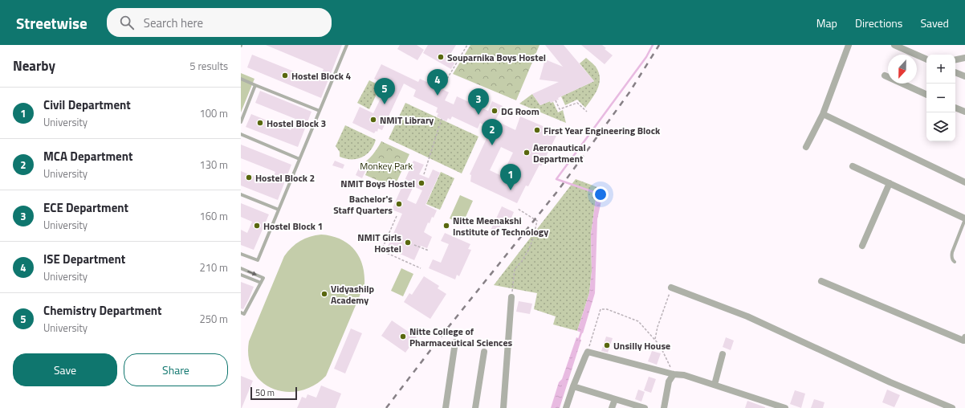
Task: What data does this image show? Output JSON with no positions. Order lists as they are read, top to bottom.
{
  "parks": ["Monkey Park"],
  "places": [
    "Souparnika Boys Hostel",
    "Hostel Block 4",
    "DG Room",
    "NMIT Library",
    "Hostel Block 3",
    "First Year Engineering Block",
    "Aeronautical Department",
    "Hostel Block 2",
    "NMIT Boys Hostel",
    "Bachelor's Staff Quarters",
    "Hostel Block 1",
    "Nitte Meenakshi Institute of Technology",
    "NMIT Girls Hostel",
    "Vidyashilp Academy",
    "Nitte College of Pharmaceutical Sciences",
    "Unsilly House"
  ],
  "scale_bar": "50 m",
  "north": "bottom",
  "page": {
    "header": "Streetwise",
    "search": "Search here",
    "nav": ["Map", "Directions", "Saved"],
    "heading": ["Nearby", "5 results"],
    "map_buttons": ["+", "−"],
    "pins": [
      "4",
      "5",
      "3",
      "2",
      "1"
    ],
    "list": [
      {
        "mark": "1",
        "name": "Civil Department",
        "note": "University",
        "value": "100 m"
      },
      {
        "mark": "2",
        "name": "MCA Department",
        "note": "University",
        "value": "130 m"
      },
      {
        "mark": "3",
        "name": "ECE Department",
        "note": "University",
        "value": "160 m"
      },
      {
        "mark": "4",
        "name": "ISE Department",
        "note": "University",
        "value": "210 m"
      },
      {
        "mark": "5",
        "name": "Chemistry Department",
        "note": "University",
        "value": "250 m"
      }
    ],
    "buttons": ["Save", "Share"],
    "scale": "50 m"
  }
}
